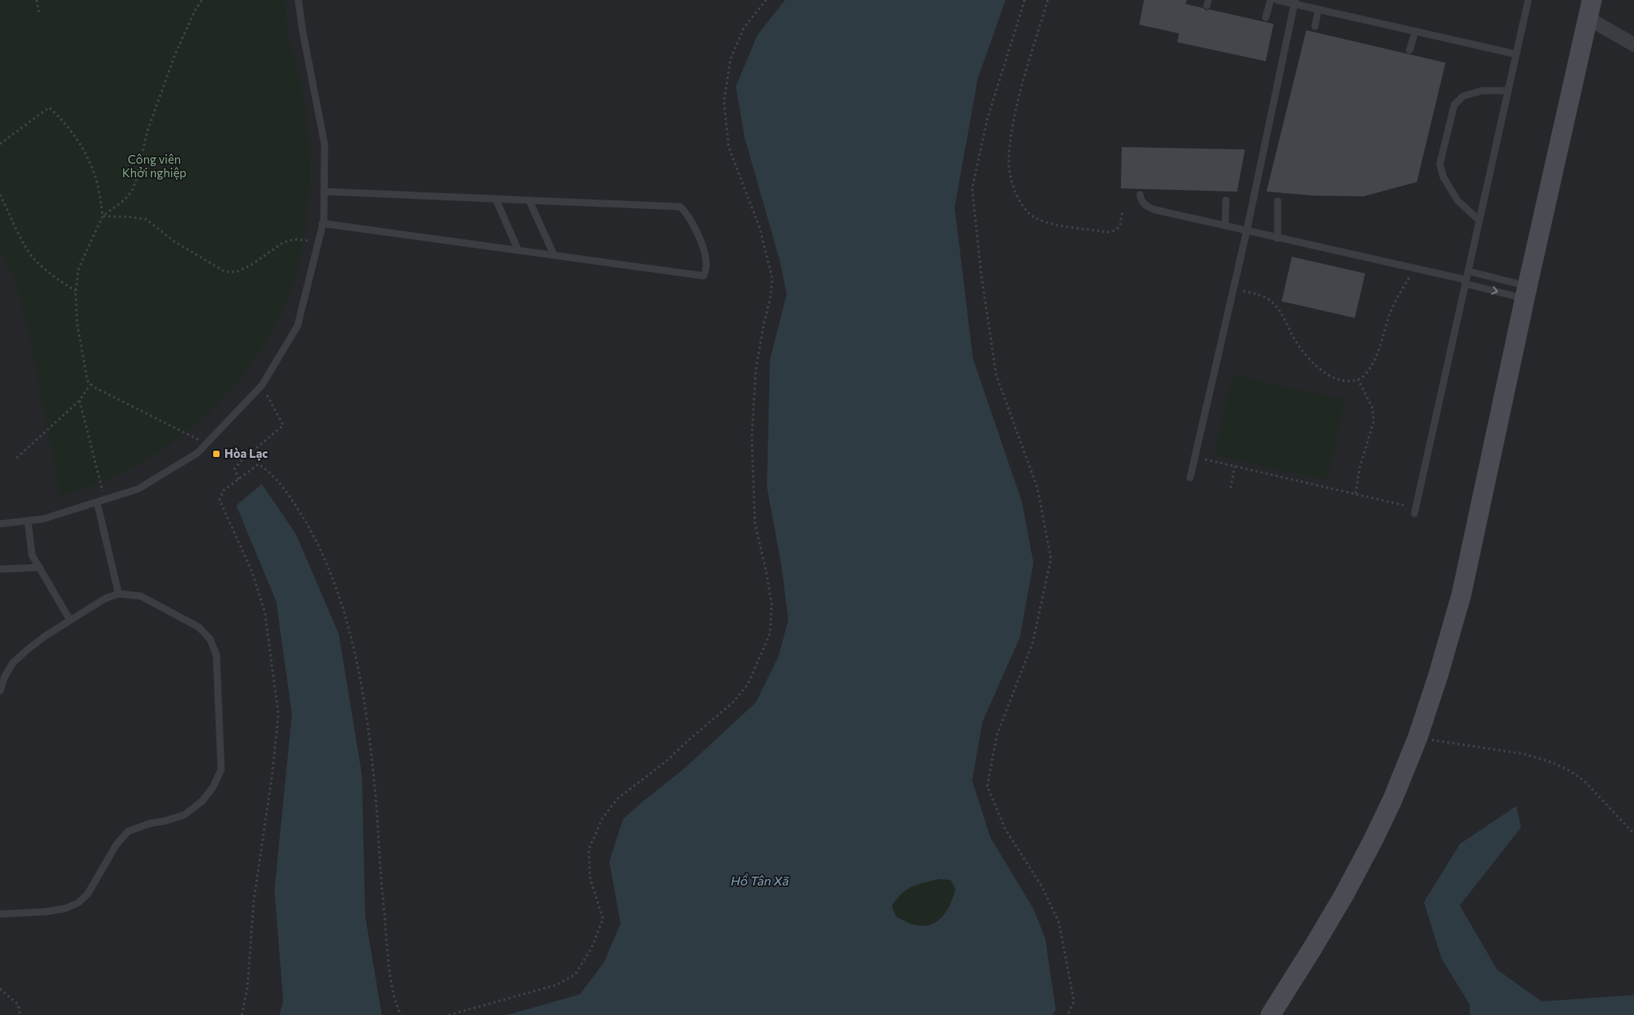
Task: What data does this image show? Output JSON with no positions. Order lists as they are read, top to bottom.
{
  "water": ["Hồ Tân Xã"],
  "parks": ["Công viên Khởi nghiệp"],
  "places": {
    "transit": ["Hòa Lạc"]
  }
}
